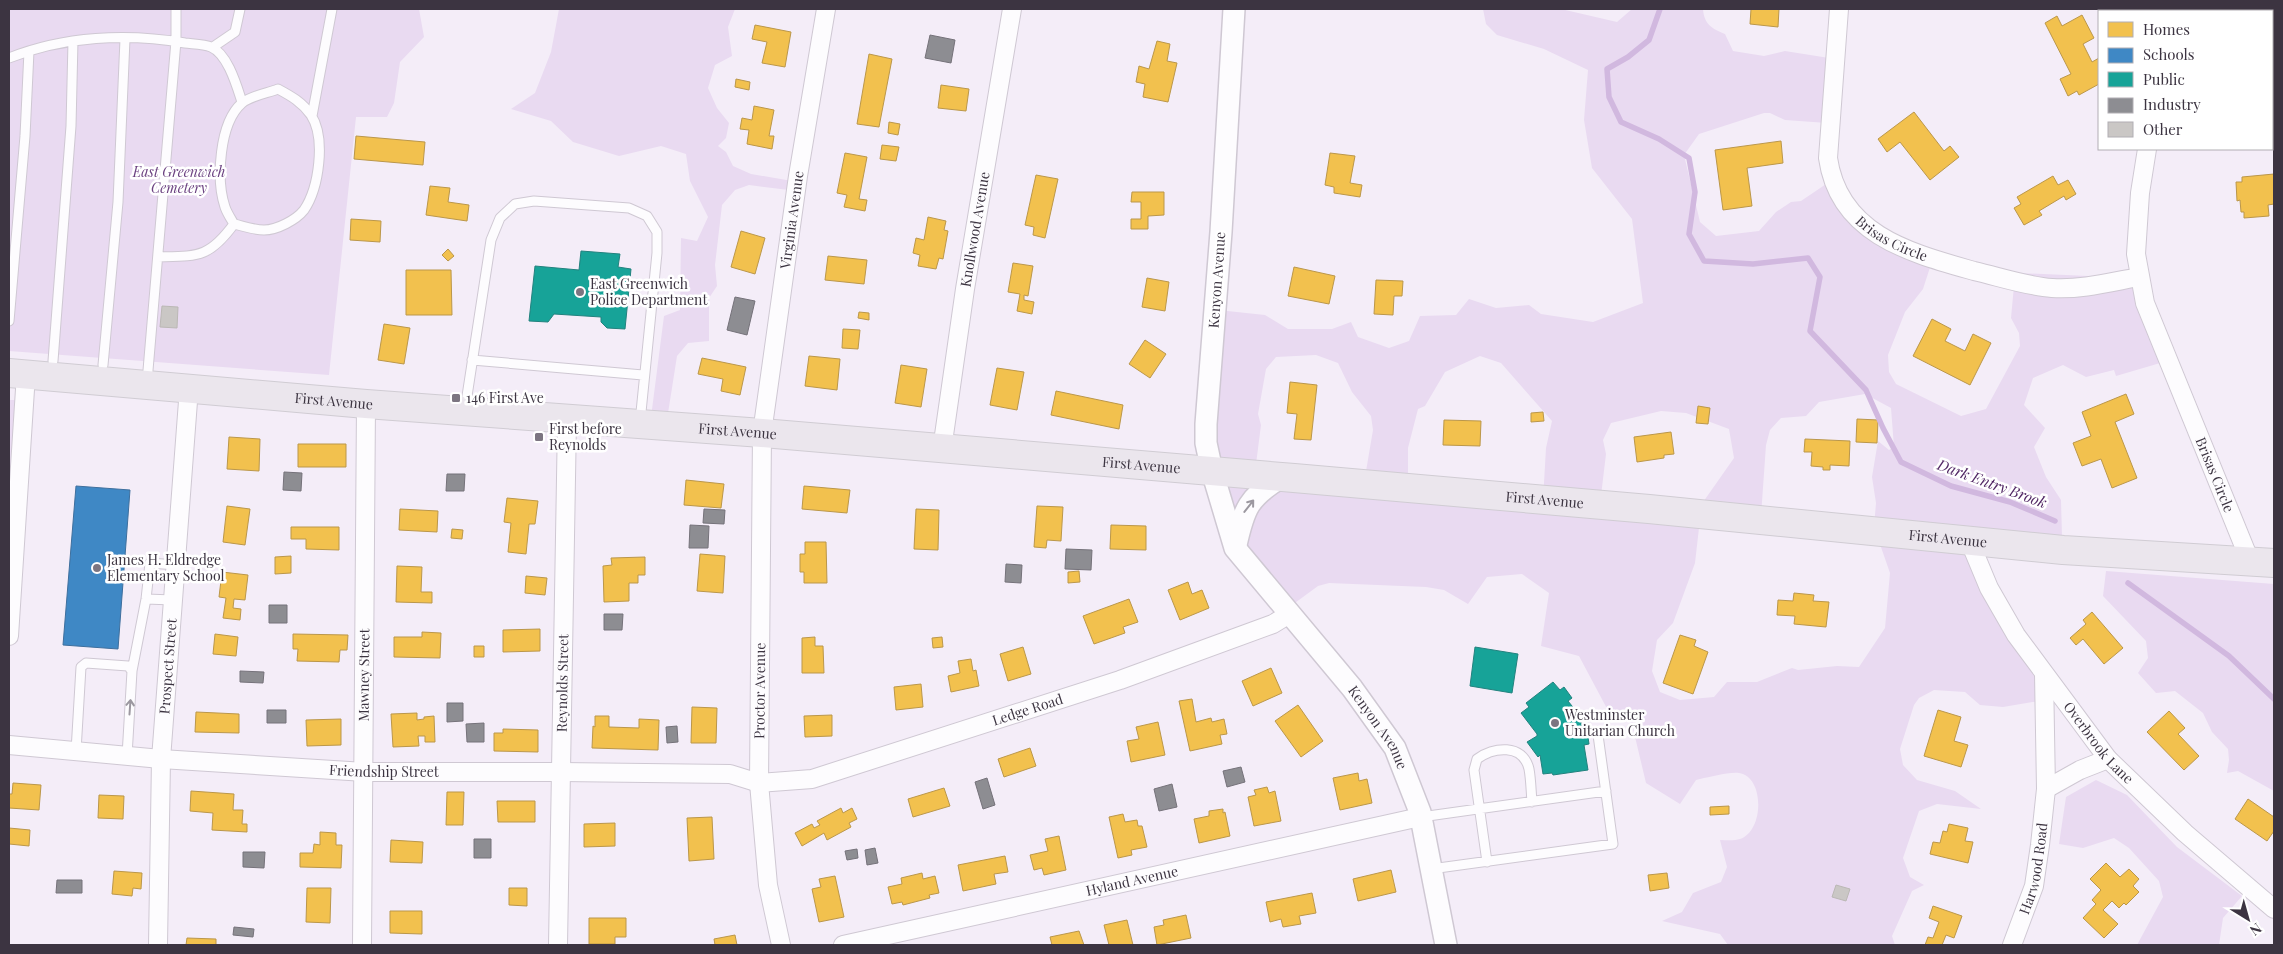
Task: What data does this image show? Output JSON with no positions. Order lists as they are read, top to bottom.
{
  "streets": {
    "main road": ["First Avenue"],
    "street": [
      "Virginia Avenue",
      "Knollwood Avenue",
      "Brisas Circle",
      "Kenyon Avenue",
      "Prospect Street",
      "Mawney Street",
      "Reynolds Street",
      "Proctor Avenue",
      "Ledge Road",
      "Overbrook Lane",
      "Friendship Street",
      "Harwood Road",
      "Hyland Avenue"
    ]
  },
  "crossings": [
    ["Virginia Avenue", "First Avenue"],
    ["Virginia Avenue", "Proctor Avenue"],
    ["Knollwood Avenue", "First Avenue"],
    ["Brisas Circle", "First Avenue"],
    ["Kenyon Avenue", "First Avenue"],
    ["Kenyon Avenue", "Ledge Road"],
    ["Kenyon Avenue", "Hyland Avenue"],
    ["First Avenue", "Prospect Street"],
    ["First Avenue", "Mawney Street"],
    ["First Avenue", "Reynolds Street"],
    ["First Avenue", "Proctor Avenue"],
    ["First Avenue", "Overbrook Lane"],
    ["Prospect Street", "Friendship Street"],
    ["Mawney Street", "Friendship Street"],
    ["Reynolds Street", "Friendship Street"],
    ["Proctor Avenue", "Ledge Road"],
    ["Proctor Avenue", "Friendship Street"],
    ["Ledge Road", "Friendship Street"],
    ["Overbrook Lane", "Harwood Road"]
  ],
  "water": ["Dark Entry Brook"],
  "parks": ["East Greenwich Cemetery"],
  "places": {
    "other": ["East Greenwich Police Department", "James H. Eldredge Elementary School", "Westminster Unitarian Church"],
    "transit": ["146 First Ave", "First before Reynolds"]
  },
  "legend": [
    "Homes",
    "Schools",
    "Public",
    "Industry",
    "Other"
  ],
  "north": "bottom right"
}
